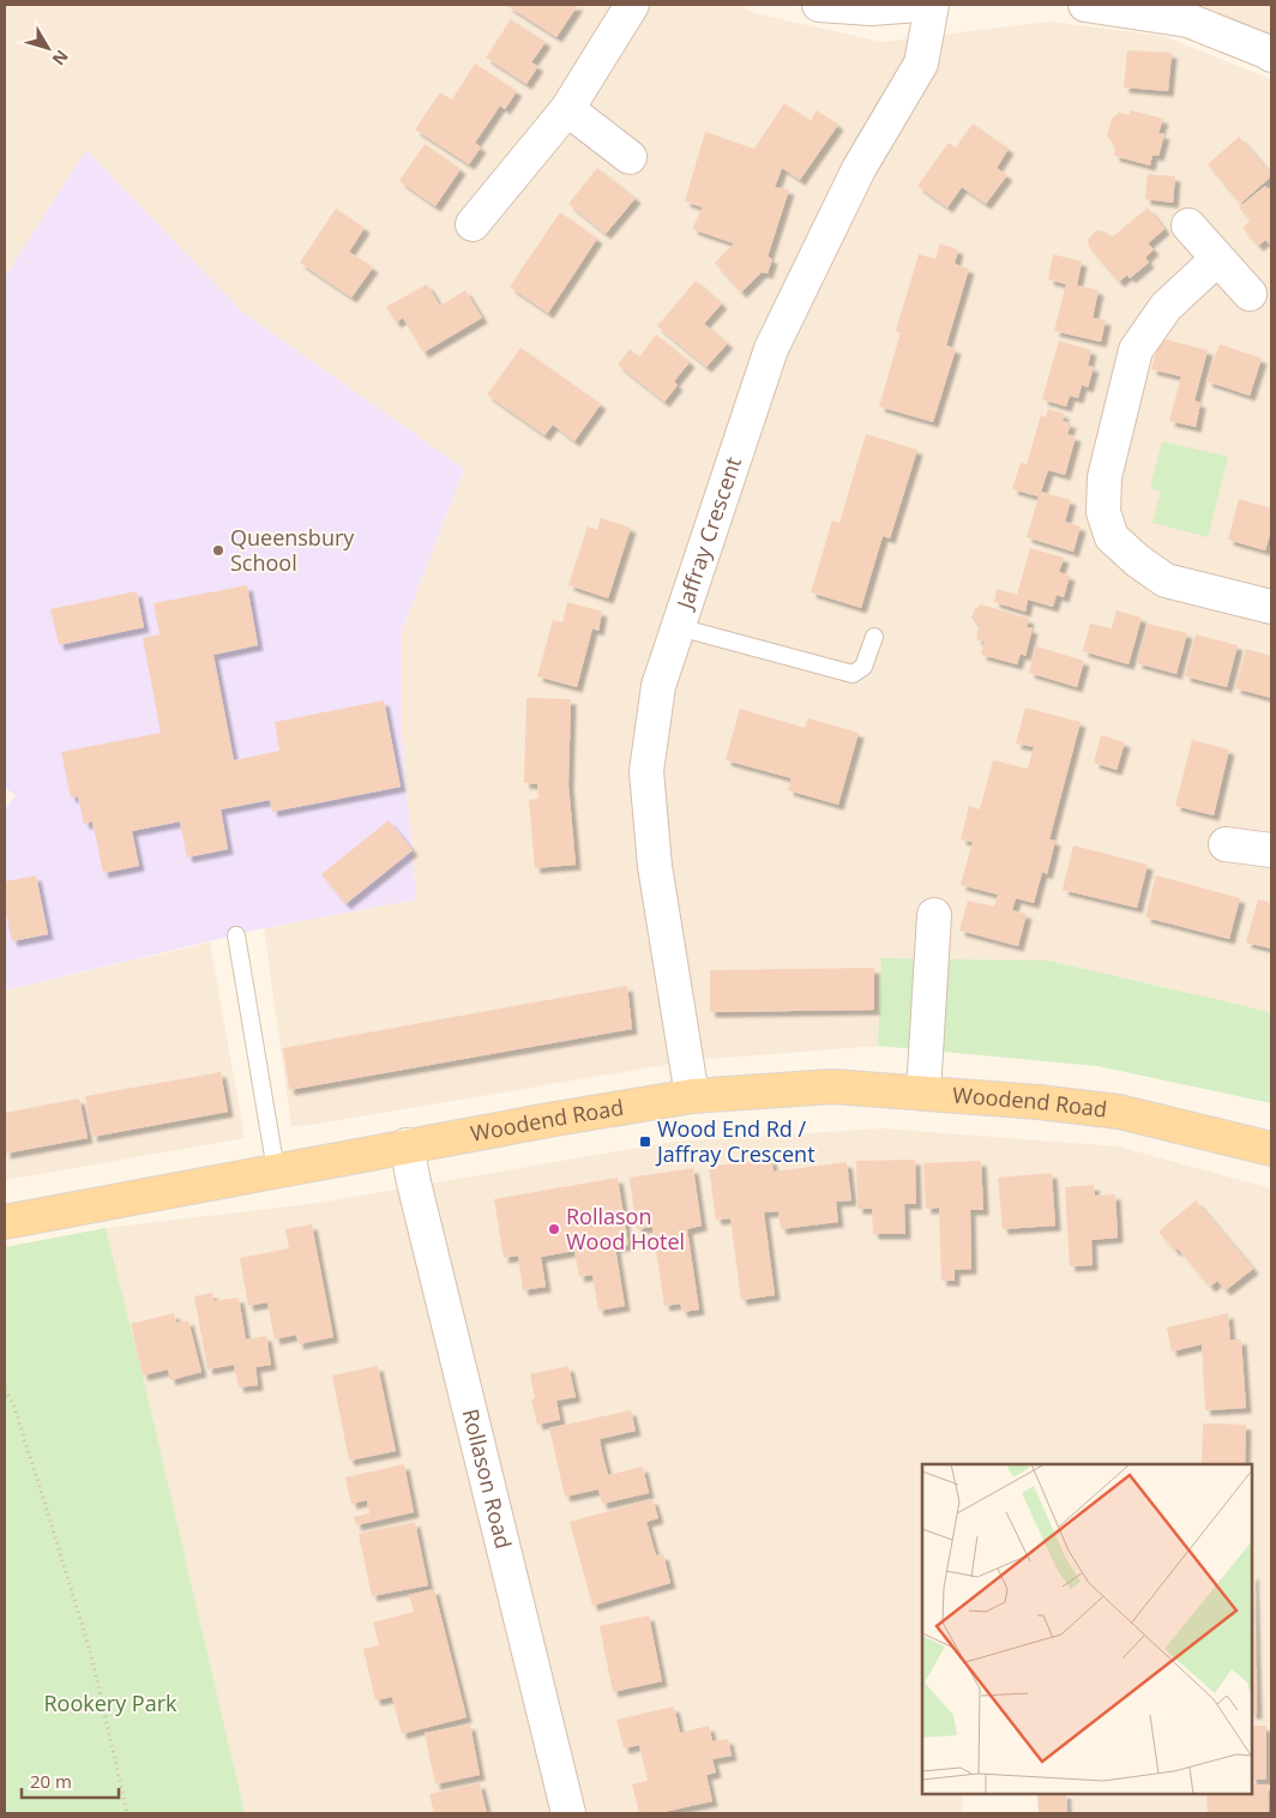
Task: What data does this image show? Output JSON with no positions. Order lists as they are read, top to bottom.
{
  "streets": {
    "main road": ["Woodend Road"],
    "street": ["Jaffray Crescent", "Rollason Road"]
  },
  "crossings": [
    ["Jaffray Crescent", "Woodend Road"],
    ["Woodend Road", "Rollason Road"]
  ],
  "parks": ["Rookery Park"],
  "places": {
    "other": ["Queensbury School", "Rollason Wood Hotel"],
    "transit": ["Wood End Rd / Jaffray Crescent"]
  },
  "scale_bar": "20 m",
  "north": "bottom right"
}
